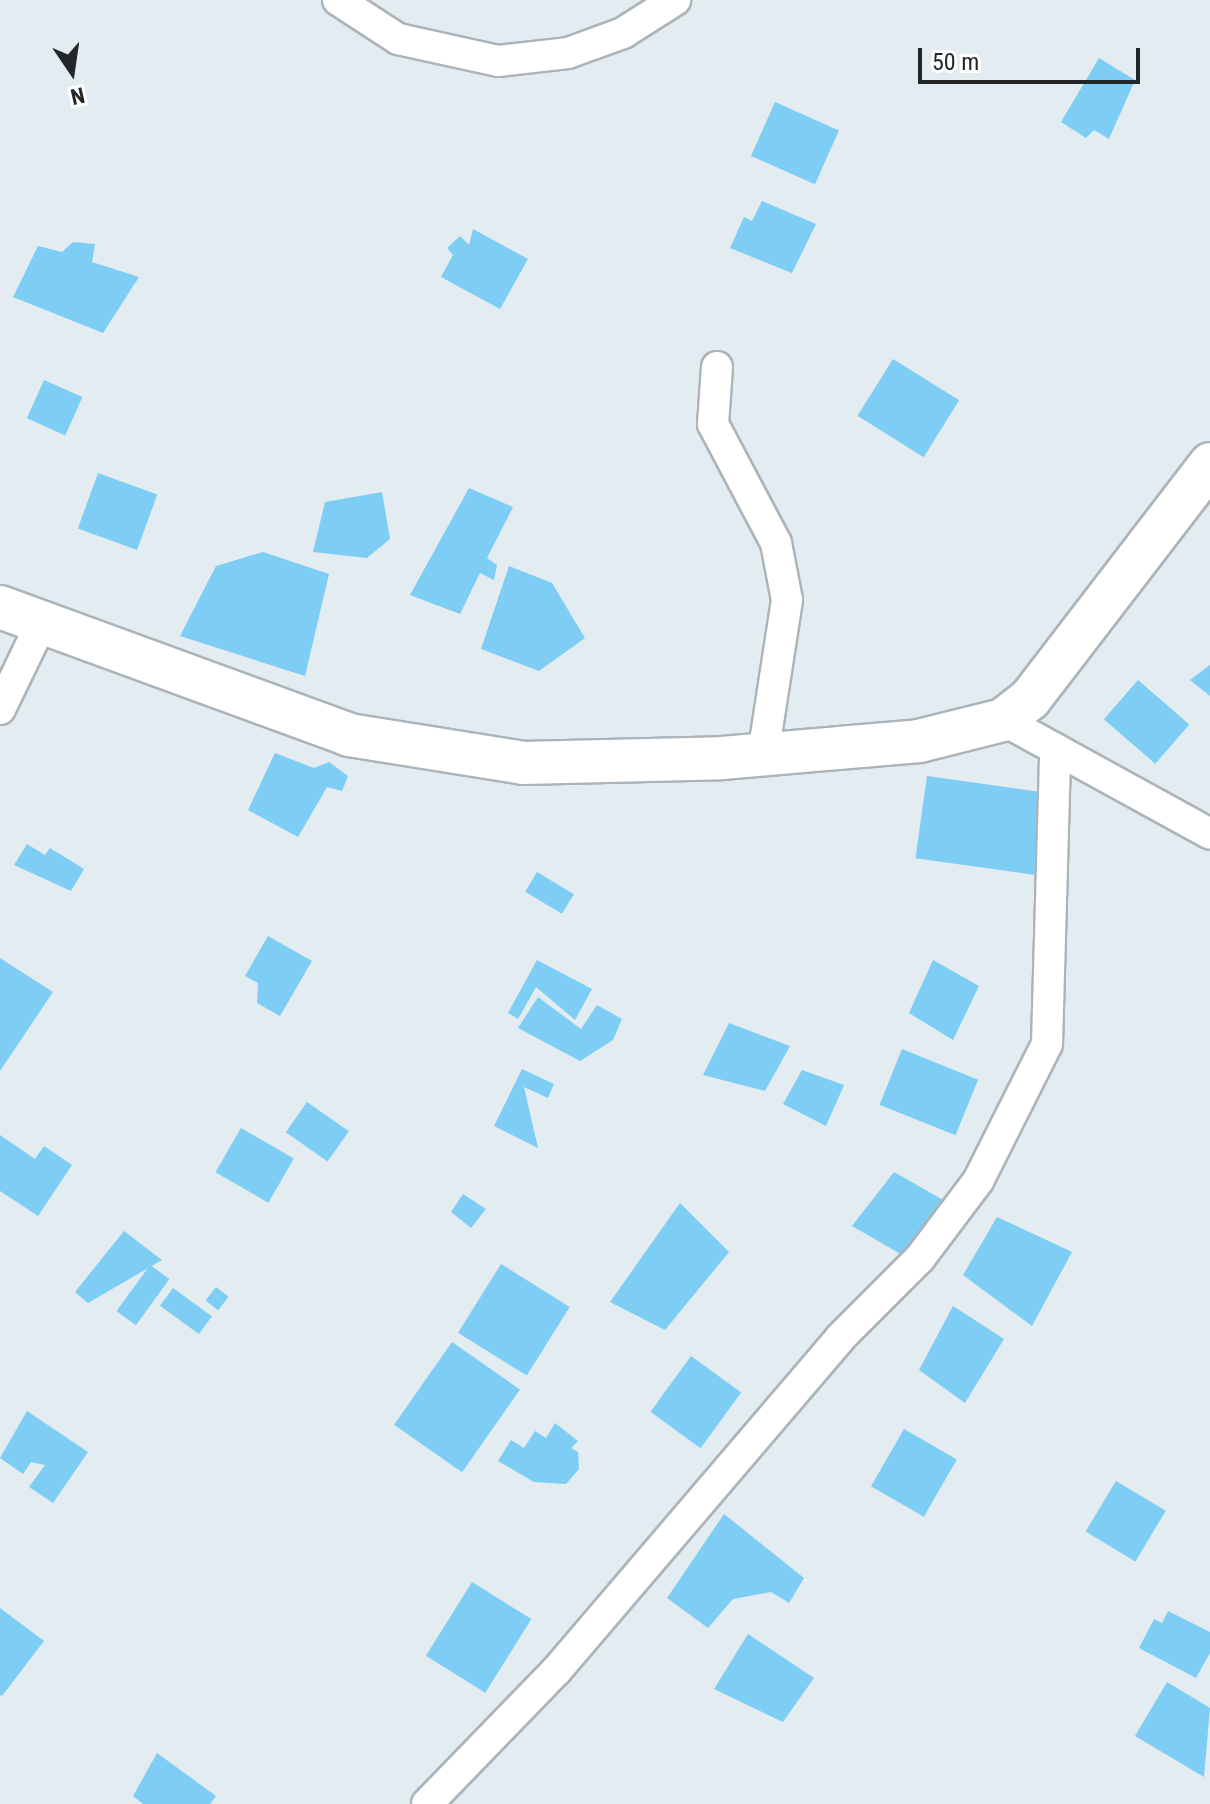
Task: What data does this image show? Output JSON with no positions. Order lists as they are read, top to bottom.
{
  "scale_bar": "50 m",
  "north": "bottom"
}
